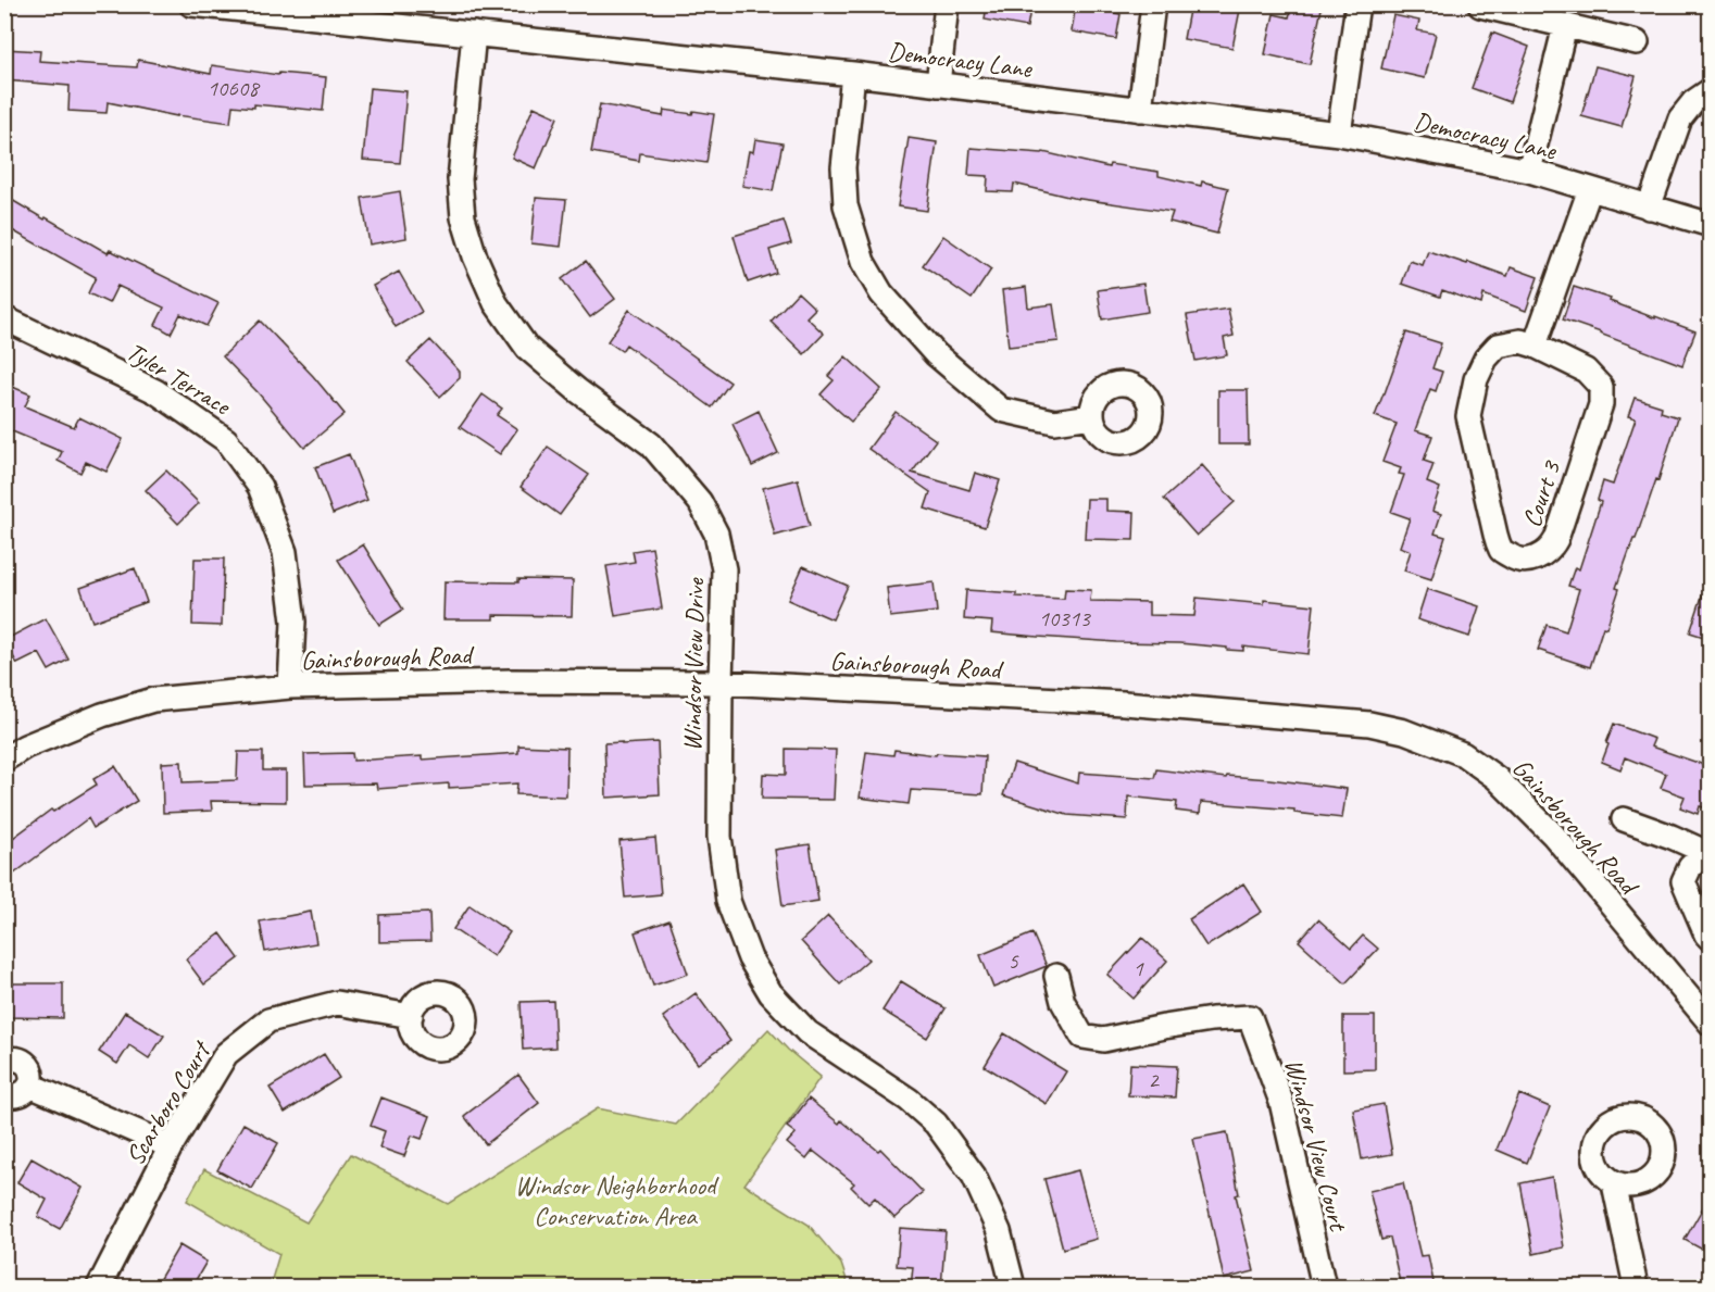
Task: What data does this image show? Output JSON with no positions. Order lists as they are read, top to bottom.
{
  "streets": {
    "street": [
      "Democracy Lane",
      "Tyler Terrace",
      "Court 3",
      "Gainsborough Road",
      "Windsor View Drive",
      "Scarboro Court",
      "Windsor View Court"
    ]
  },
  "crossings": [
    ["Democracy Lane", "Windsor View Drive"],
    ["Tyler Terrace", "Gainsborough Road"],
    ["Gainsborough Road", "Windsor View Drive"]
  ],
  "parks": ["Windsor Neighborhood Conservation Area"],
  "house_numbers": [
    "10608",
    "10313",
    "5",
    "1",
    "2"
  ]
}
